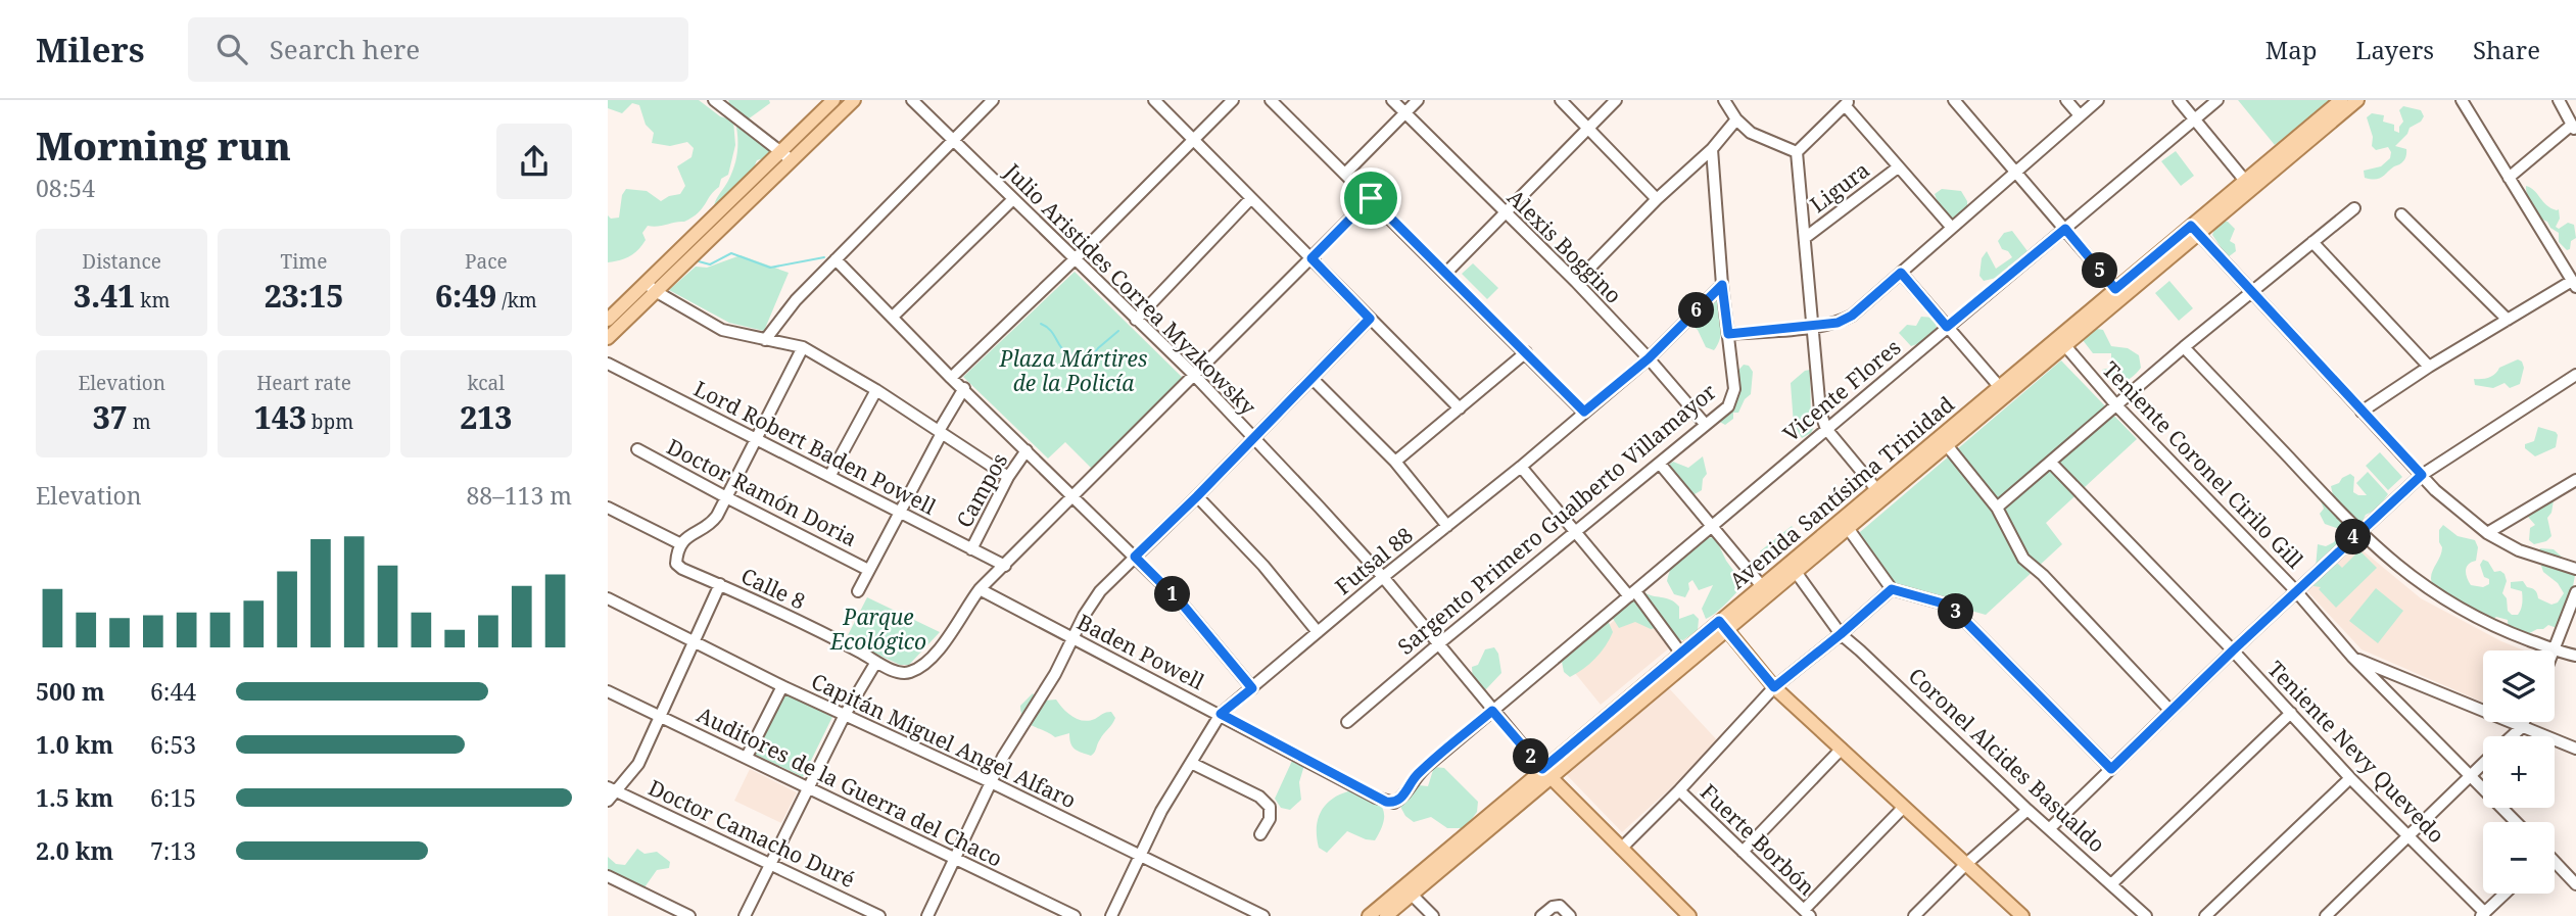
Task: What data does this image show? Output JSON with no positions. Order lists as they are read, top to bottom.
{
  "streets": {
    "main road": ["Julio Aristides Correa Myzkowsky", "Avenida Santísima Trinidad"],
    "street": [
      "Ligura",
      "Alexis Boggino",
      "Vicente Flores",
      "Lord Robert Baden Powell",
      "Teniente Coronel Cirilo Gill",
      "Campos",
      "Doctor Ramón Doria",
      "Sargento Primero Gualberto Villamayor",
      "Futsal 88",
      "Calle 8",
      "Baden Powell",
      "Capitán Miguel Angel Alfaro",
      "Teniente Nevy Quevedo",
      "Coronel Alcides Basualdo",
      "Auditores de la Guerra del Chaco",
      "Doctor Camacho Duré",
      "Fuerte Borbón"
    ]
  },
  "crossings": [
    ["Alexis Boggino", "Sargento Primero Gualberto Villamayor"],
    ["Alexis Boggino", "Futsal 88"],
    ["Julio Aristides Correa Myzkowsky", "Vicente Flores"],
    ["Julio Aristides Correa Myzkowsky", "Avenida Santísima Trinidad"],
    ["Julio Aristides Correa Myzkowsky", "Sargento Primero Gualberto Villamayor"],
    ["Julio Aristides Correa Myzkowsky", "Futsal 88"],
    ["Julio Aristides Correa Myzkowsky", "Baden Powell"],
    ["Vicente Flores", "Baden Powell"],
    ["Lord Robert Baden Powell", "Campos"],
    ["Teniente Coronel Cirilo Gill", "Avenida Santísima Trinidad"],
    ["Avenida Santísima Trinidad", "Coronel Alcides Basualdo"],
    ["Sargento Primero Gualberto Villamayor", "Futsal 88"],
    ["Futsal 88", "Baden Powell"],
    ["Futsal 88", "Capitán Miguel Angel Alfaro"],
    ["Calle 8", "Baden Powell"]
  ],
  "parks": ["Plaza Mártires de la Policía", "Parque Ecológico"],
  "page": {
    "header": "Milers",
    "search": "Search here",
    "nav": ["Map", "Layers", "Share"],
    "heading": ["Morning run", "08:54"],
    "stats": [
      ["Distance", "3.41 km"],
      ["Time", "23:15"],
      ["Pace", "6:49 /km"],
      ["Elevation", "37 m"],
      ["Heart rate", "143 bpm"],
      ["kcal", "213"]
    ],
    "pins": [
      "5",
      "6",
      "4",
      "1",
      "3",
      "2"
    ],
    "chart": ["Elevation", "88–113 m"],
    "map_buttons": ["+", "−"],
    "list": [
      {
        "name": "500 m",
        "note": "6:44"
      },
      {
        "name": "1.0 km",
        "note": "6:53"
      },
      {
        "name": "1.5 km",
        "note": "6:15"
      },
      {
        "name": "2.0 km",
        "note": "7:13"
      }
    ]
  }
}
